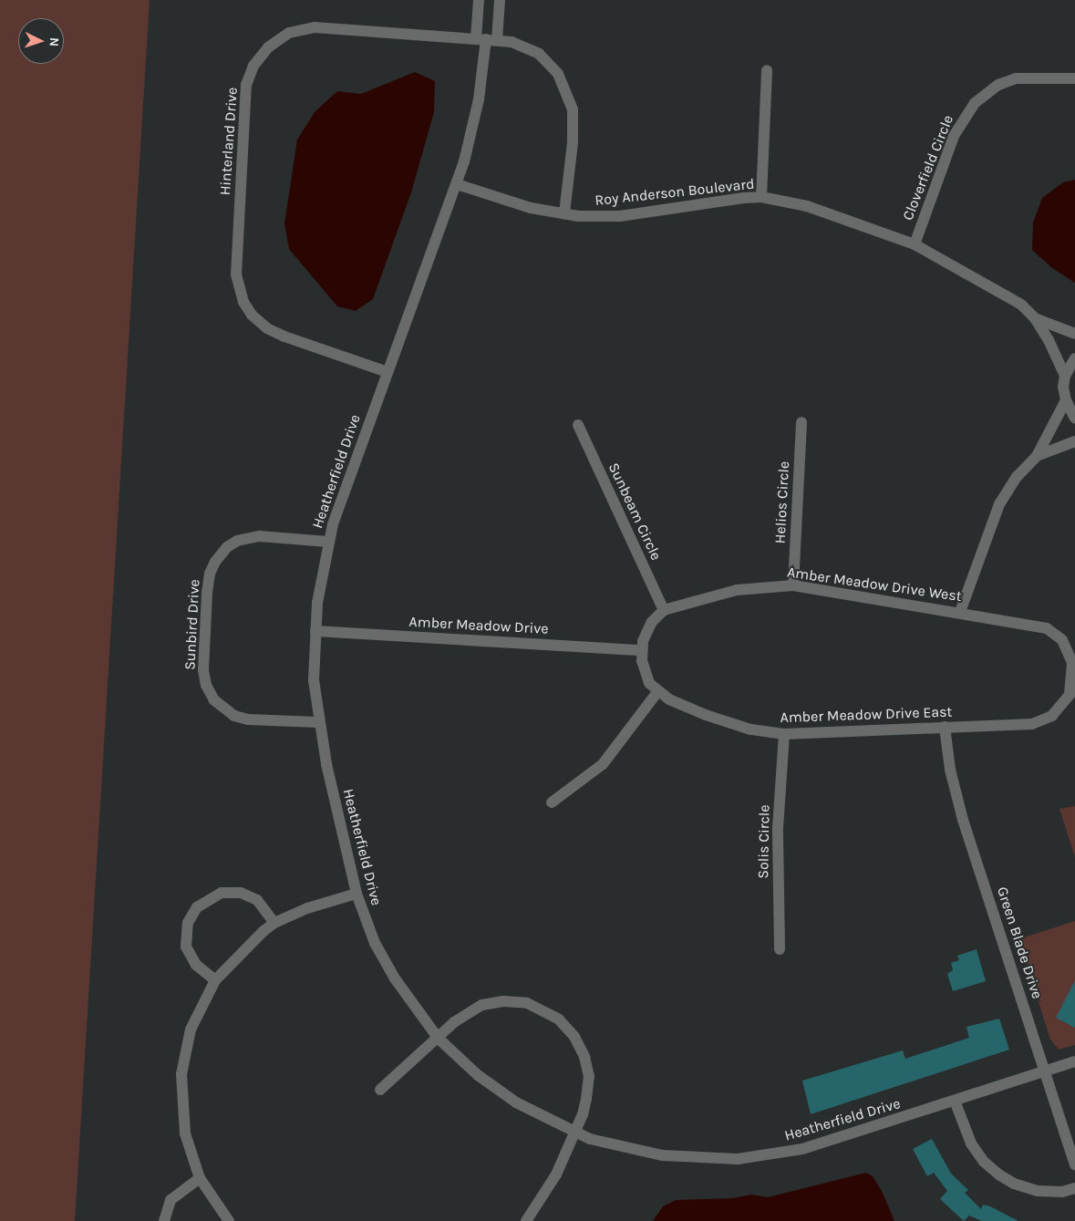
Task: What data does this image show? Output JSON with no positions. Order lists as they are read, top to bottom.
{
  "streets": {
    "street": [
      "Hinterland Drive",
      "Cloverfield Circle",
      "Roy Anderson Boulevard",
      "Heatherfield Drive",
      "Helios Circle",
      "Sunbeam Circle",
      "Amber Meadow Drive West",
      "Sunbird Drive",
      "Amber Meadow Drive",
      "Amber Meadow Drive East",
      "Solis Circle",
      "Green Blade Drive"
    ]
  },
  "crossings": [
    ["Hinterland Drive", "Roy Anderson Boulevard"],
    ["Hinterland Drive", "Heatherfield Drive"],
    ["Cloverfield Circle", "Roy Anderson Boulevard"],
    ["Roy Anderson Boulevard", "Heatherfield Drive"],
    ["Heatherfield Drive", "Sunbird Drive"],
    ["Heatherfield Drive", "Amber Meadow Drive"],
    ["Heatherfield Drive", "Green Blade Drive"],
    ["Helios Circle", "Amber Meadow Drive West"],
    ["Sunbeam Circle", "Amber Meadow Drive West"],
    ["Amber Meadow Drive West", "Amber Meadow Drive East"],
    ["Amber Meadow Drive", "Amber Meadow Drive East"],
    ["Amber Meadow Drive East", "Solis Circle"],
    ["Amber Meadow Drive East", "Green Blade Drive"]
  ],
  "north": "right"
}
